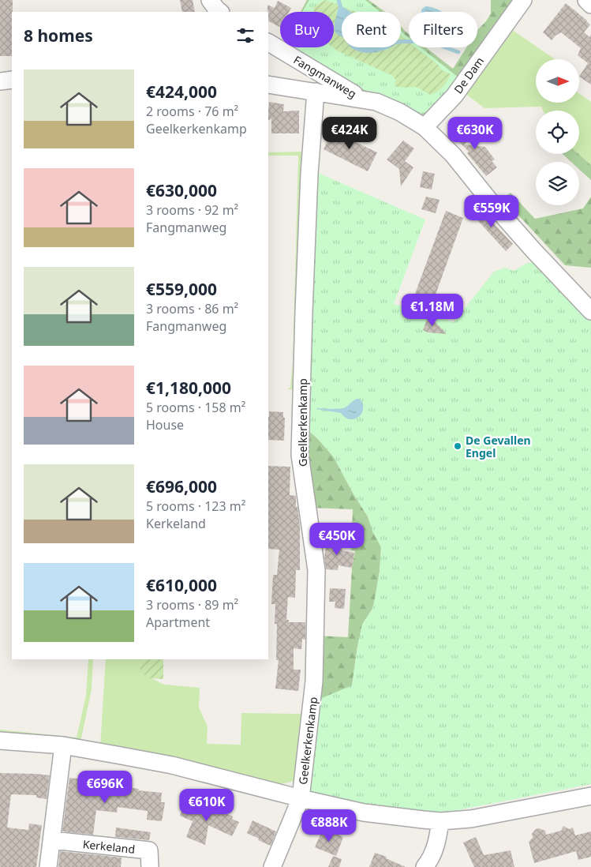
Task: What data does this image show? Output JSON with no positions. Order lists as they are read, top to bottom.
{
  "streets": {
    "street": [
      "De Dam",
      "Fangmanweg",
      "Geelkerkenkamp",
      "Kerkeland"
    ]
  },
  "crossings": [
    ["De Dam", "Fangmanweg"],
    ["Fangmanweg", "Geelkerkenkamp"]
  ],
  "places": ["De Gevallen Engel"],
  "north": "right",
  "page": {
    "chip": ["Buy", "Rent", "Filters"],
    "heading": "8 homes",
    "list": [
      {
        "name": "€424,000",
        "note": "2 rooms · 76 m² · Geelkerkenkamp"
      },
      {
        "name": "€630,000",
        "note": "3 rooms · 92 m² · Fangmanweg"
      },
      {
        "name": "€559,000",
        "note": "3 rooms · 86 m² · Fangmanweg"
      },
      {
        "name": "€1,180,000",
        "note": "5 rooms · 158 m² · House"
      },
      {
        "name": "€696,000",
        "note": "5 rooms · 123 m² · Kerkeland"
      },
      {
        "name": "€610,000",
        "note": "3 rooms · 89 m² · Apartment"
      }
    ],
    "price": [
      "€424K",
      "€630K",
      "€559K",
      "€1.18M",
      "€450K",
      "€696K",
      "€610K",
      "€888K"
    ]
  }
}
